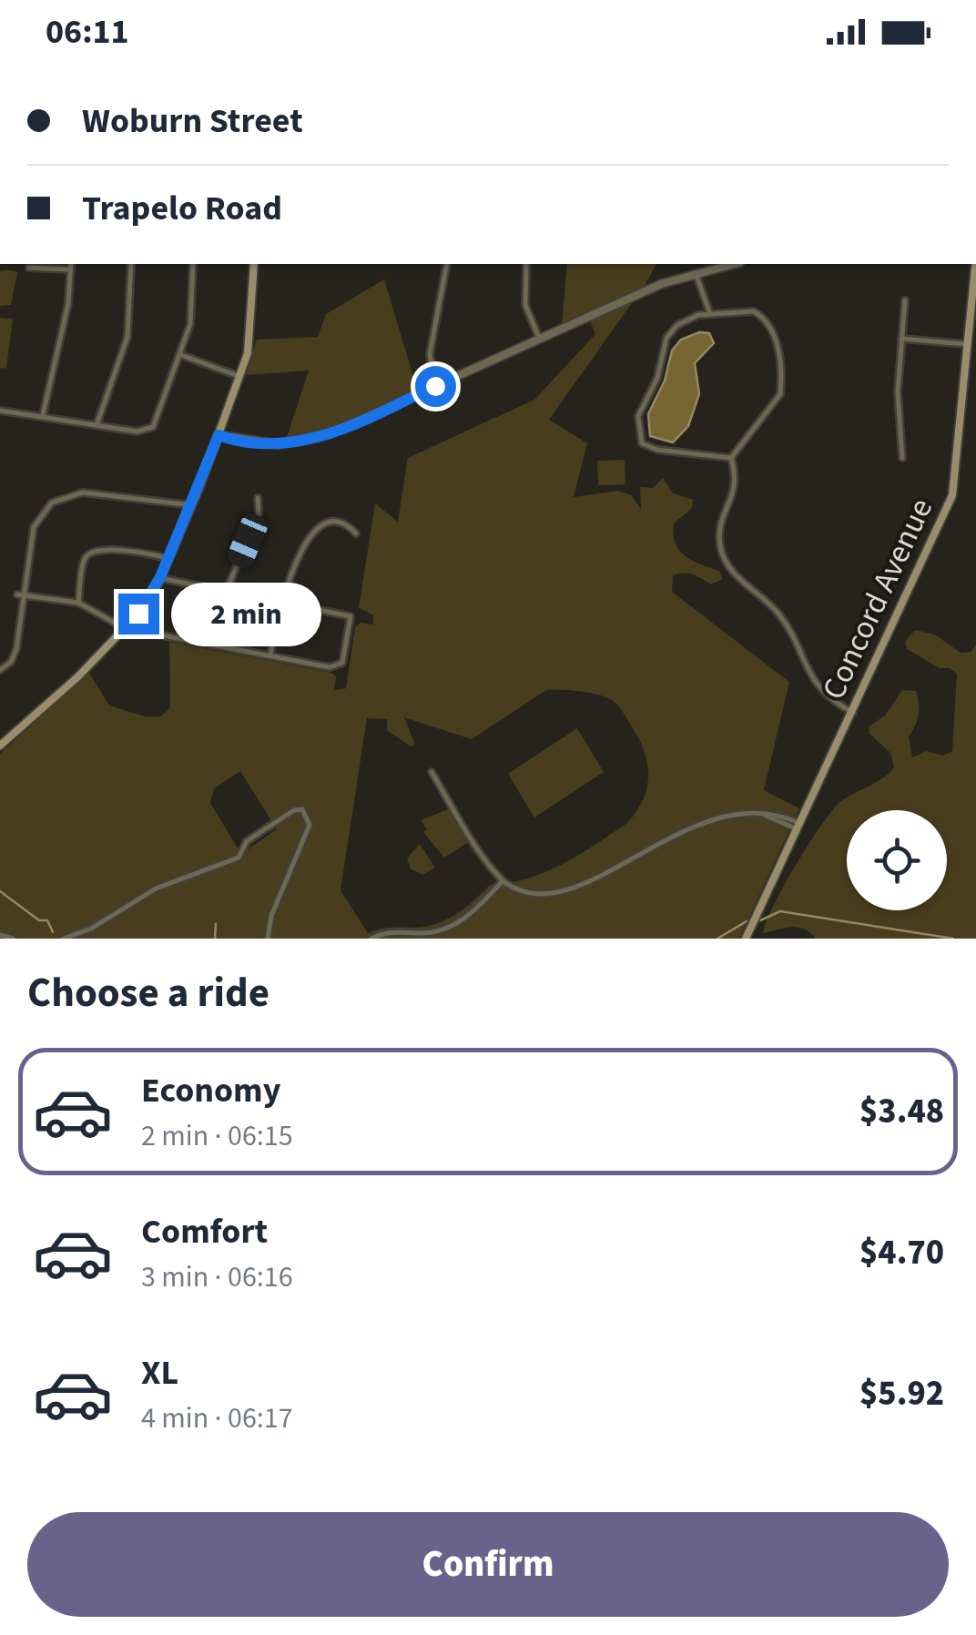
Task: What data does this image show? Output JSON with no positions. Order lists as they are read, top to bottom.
{
  "streets": {
    "main road": ["Concord Avenue"]
  },
  "page": {
    "status": "06:11",
    "banner": ["Woburn Street", "Trapelo Road"],
    "bubble": "2 min",
    "heading": "Choose a ride",
    "list": [
      {
        "name": "Economy",
        "note": "2 min · 06:15",
        "value": "$3.48"
      },
      {
        "name": "Comfort",
        "note": "3 min · 06:16",
        "value": "$4.70"
      },
      {
        "name": "XL",
        "note": "4 min · 06:17",
        "value": "$5.92"
      }
    ],
    "buttons": "Confirm"
  }
}
